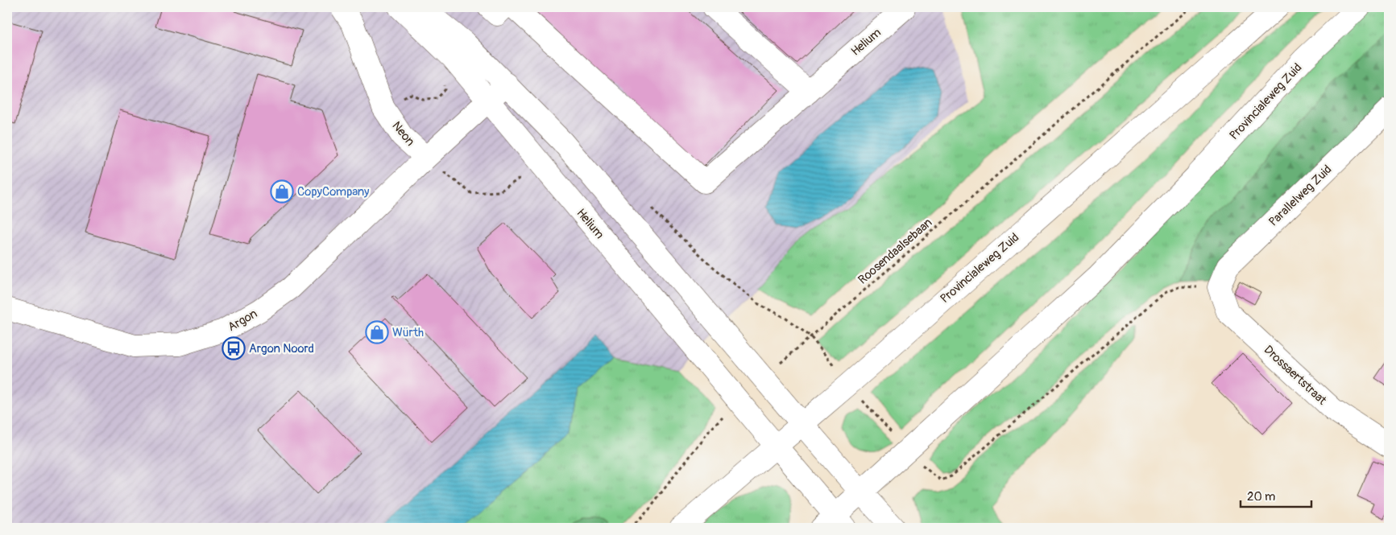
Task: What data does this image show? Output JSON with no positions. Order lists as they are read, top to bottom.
{
  "streets": {
    "main road": [
      "Helium",
      "Provincialeweg Zuid",
      "Neon",
      "Parallelweg Zuid",
      "Argon",
      "Drossaertstraat"
    ],
    "path": ["Roosendaalsebaan"]
  },
  "crossings": [
    ["Helium", "Provincialeweg Zuid"],
    ["Neon", "Argon"],
    ["Parallelweg Zuid", "Drossaertstraat"]
  ],
  "places": {
    "shop": ["CopyCompany", "Würth"],
    "bus stop": ["Argon Noord"]
  },
  "scale_bar": "20 m"
}
